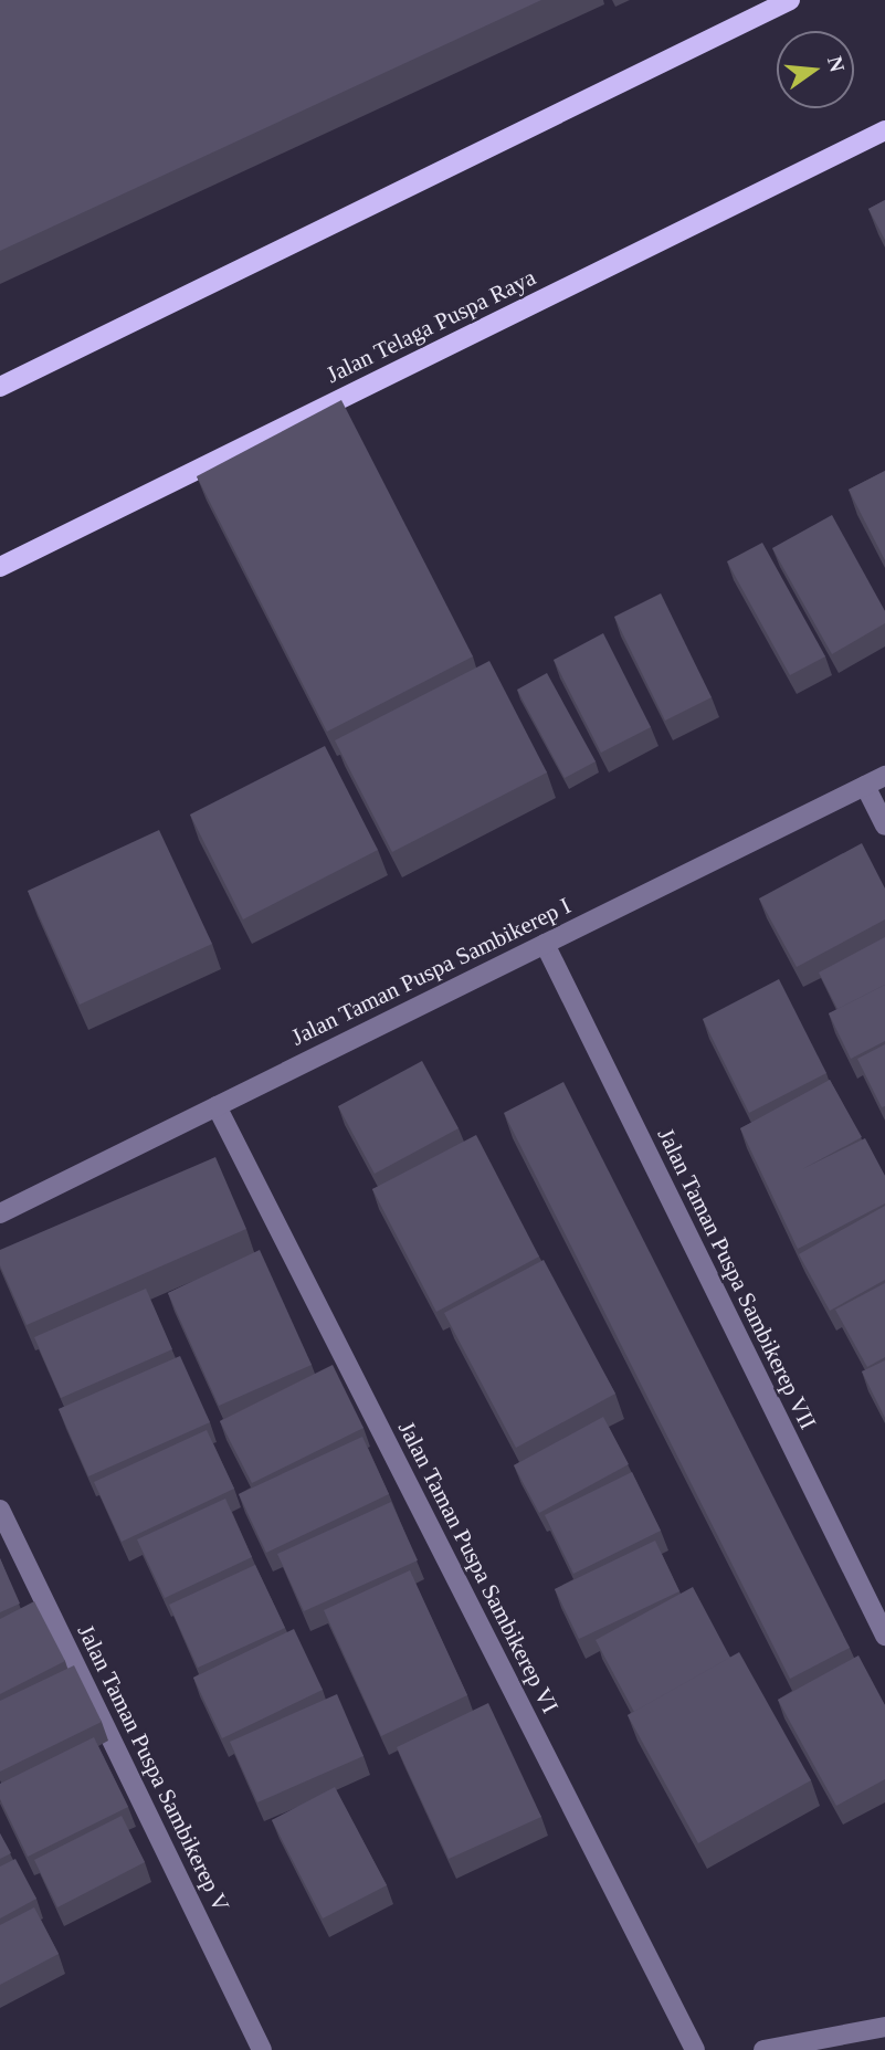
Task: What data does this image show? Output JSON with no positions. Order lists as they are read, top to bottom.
{
  "streets": {
    "main road": ["Jalan Telaga Puspa Raya"],
    "street": [
      "Jalan Taman Puspa Sambikerep I",
      "Jalan Taman Puspa Sambikerep VII",
      "Jalan Taman Puspa Sambikerep VI",
      "Jalan Taman Puspa Sambikerep V"
    ]
  },
  "crossings": [
    ["Jalan Taman Puspa Sambikerep I", "Jalan Taman Puspa Sambikerep VII"],
    ["Jalan Taman Puspa Sambikerep I", "Jalan Taman Puspa Sambikerep VI"]
  ],
  "north": "right"
}
